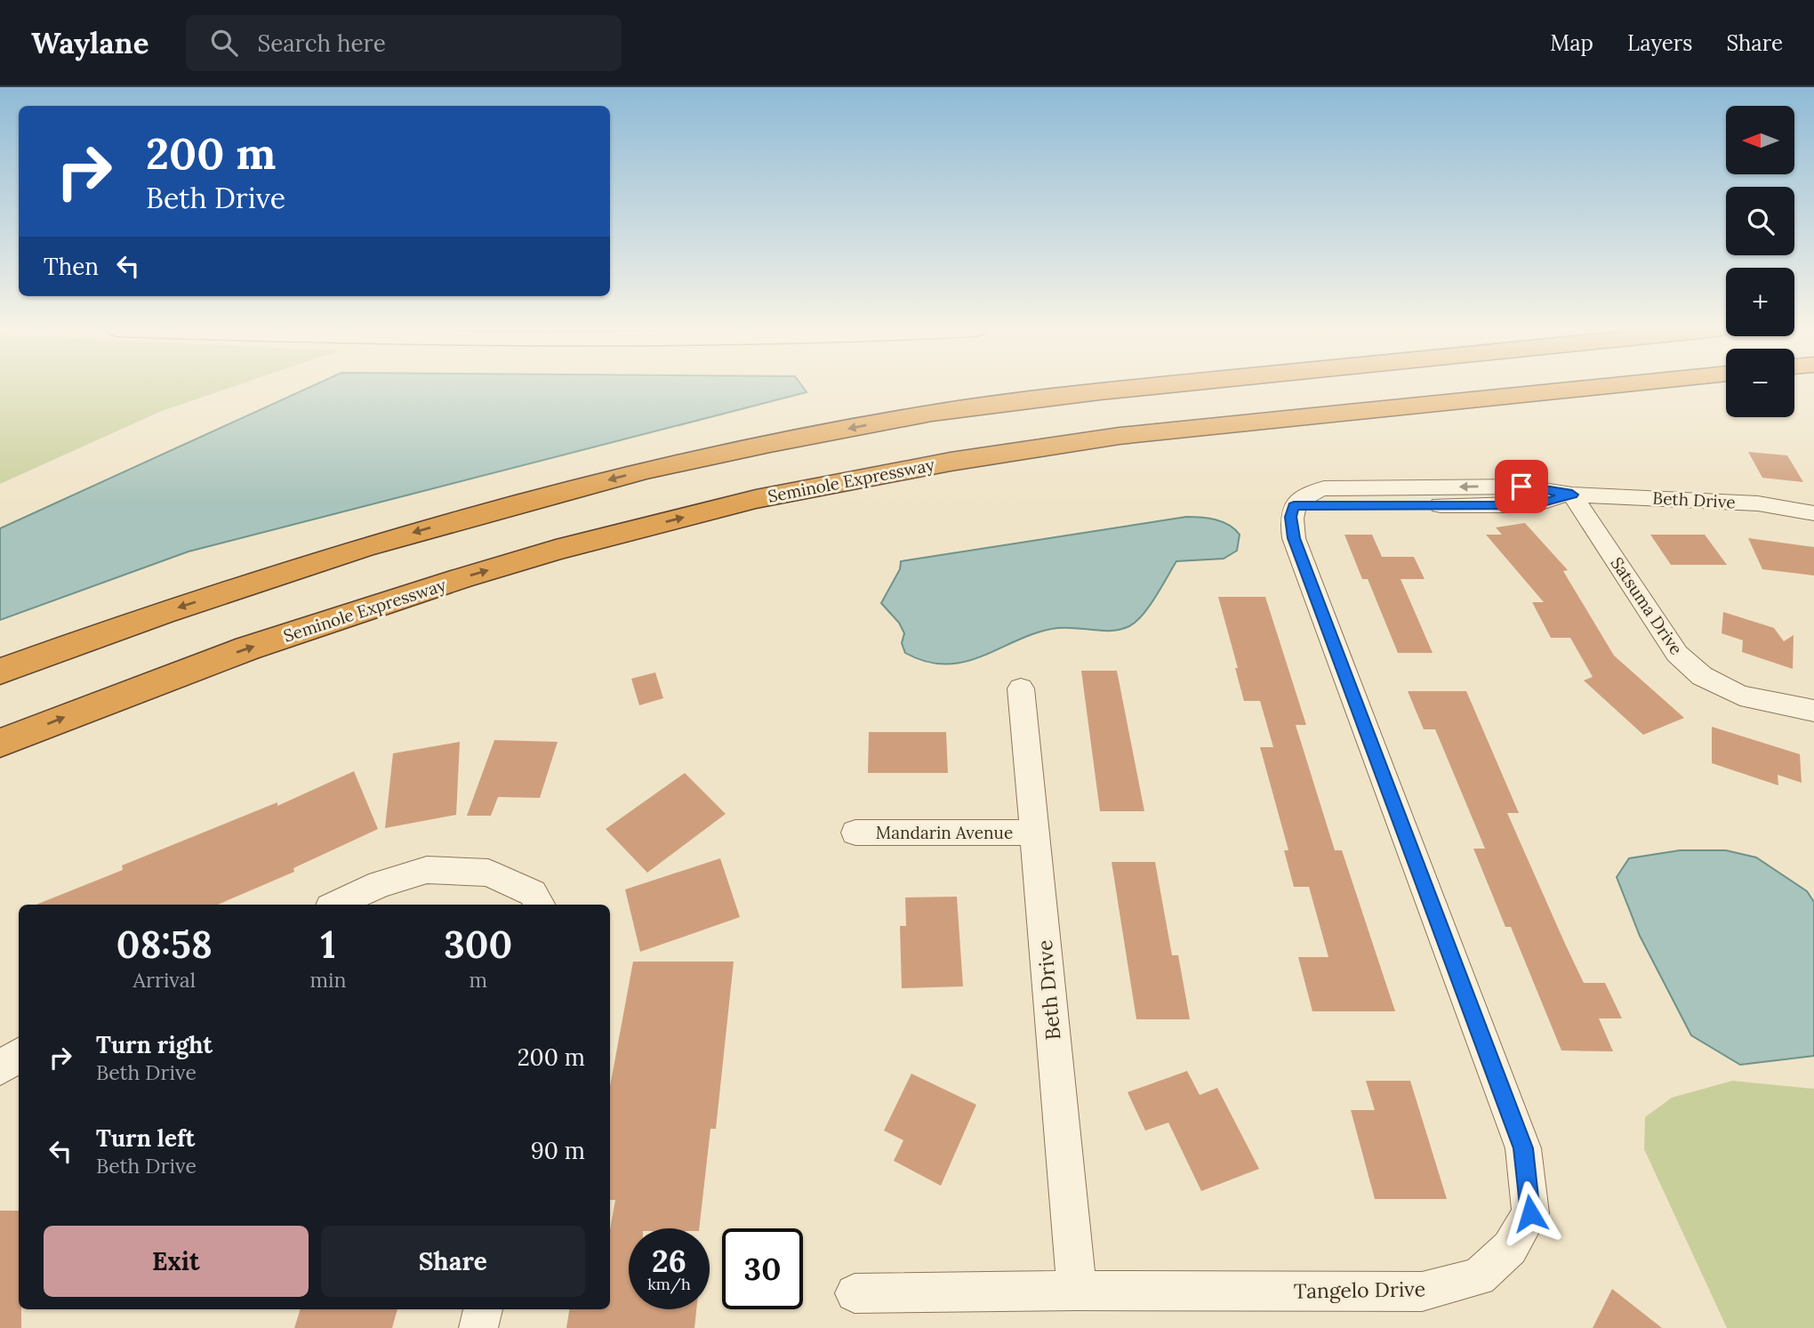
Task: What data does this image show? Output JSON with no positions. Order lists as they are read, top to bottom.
{
  "streets": {
    "highway": ["Seminole Expressway"],
    "street": [
      "Beth Drive",
      "Satsuma Drive",
      "Mandarin Avenue",
      "Tangelo Drive"
    ]
  },
  "crossings": [
    ["Beth Drive", "Satsuma Drive"],
    ["Beth Drive", "Mandarin Avenue"],
    ["Beth Drive", "Tangelo Drive"]
  ],
  "north": "left",
  "page": {
    "header": "Waylane",
    "search": "Search here",
    "nav": ["Map", "Layers", "Share"],
    "map_buttons": ["+", "−"],
    "turn": ["200 m", "Beth Drive"],
    "then": "Then",
    "eta": [
      "08:58",
      "Arrival",
      "1",
      "min",
      "300",
      "m"
    ],
    "list": [
      {
        "name": "Turn right",
        "note": "Beth Drive",
        "value": "200 m"
      },
      {
        "name": "Turn left",
        "note": "Beth Drive",
        "value": "90 m"
      }
    ],
    "buttons": ["Exit", "Share"],
    "speed": "26 km/h",
    "limit": "30"
  }
}
